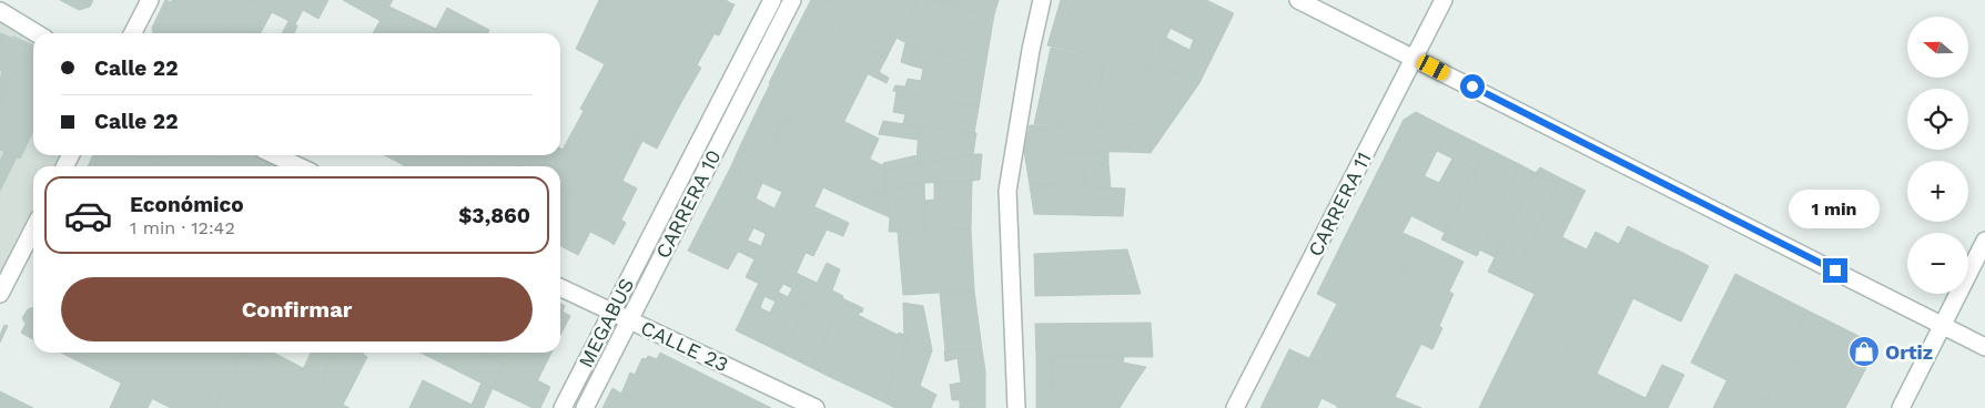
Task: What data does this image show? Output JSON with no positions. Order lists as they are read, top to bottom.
{
  "streets": {
    "street": [
      "CARRERA 10",
      "CARRERA 11",
      "MEGABUS",
      "CALLE 23"
    ]
  },
  "crossings": [
    ["CARRERA 10", "CALLE 23"],
    ["MEGABUS", "CALLE 23"]
  ],
  "places": {
    "shop": ["Ortiz"]
  },
  "north": "left",
  "page": {
    "map_buttons": ["+", "−"],
    "banner": ["Calle 22", "Calle 22"],
    "list": [
      {
        "name": "Económico",
        "note": "1 min · 12:42",
        "value": "$3,860"
      }
    ],
    "bubble": "1 min",
    "buttons": "Confirmar"
  }
}
